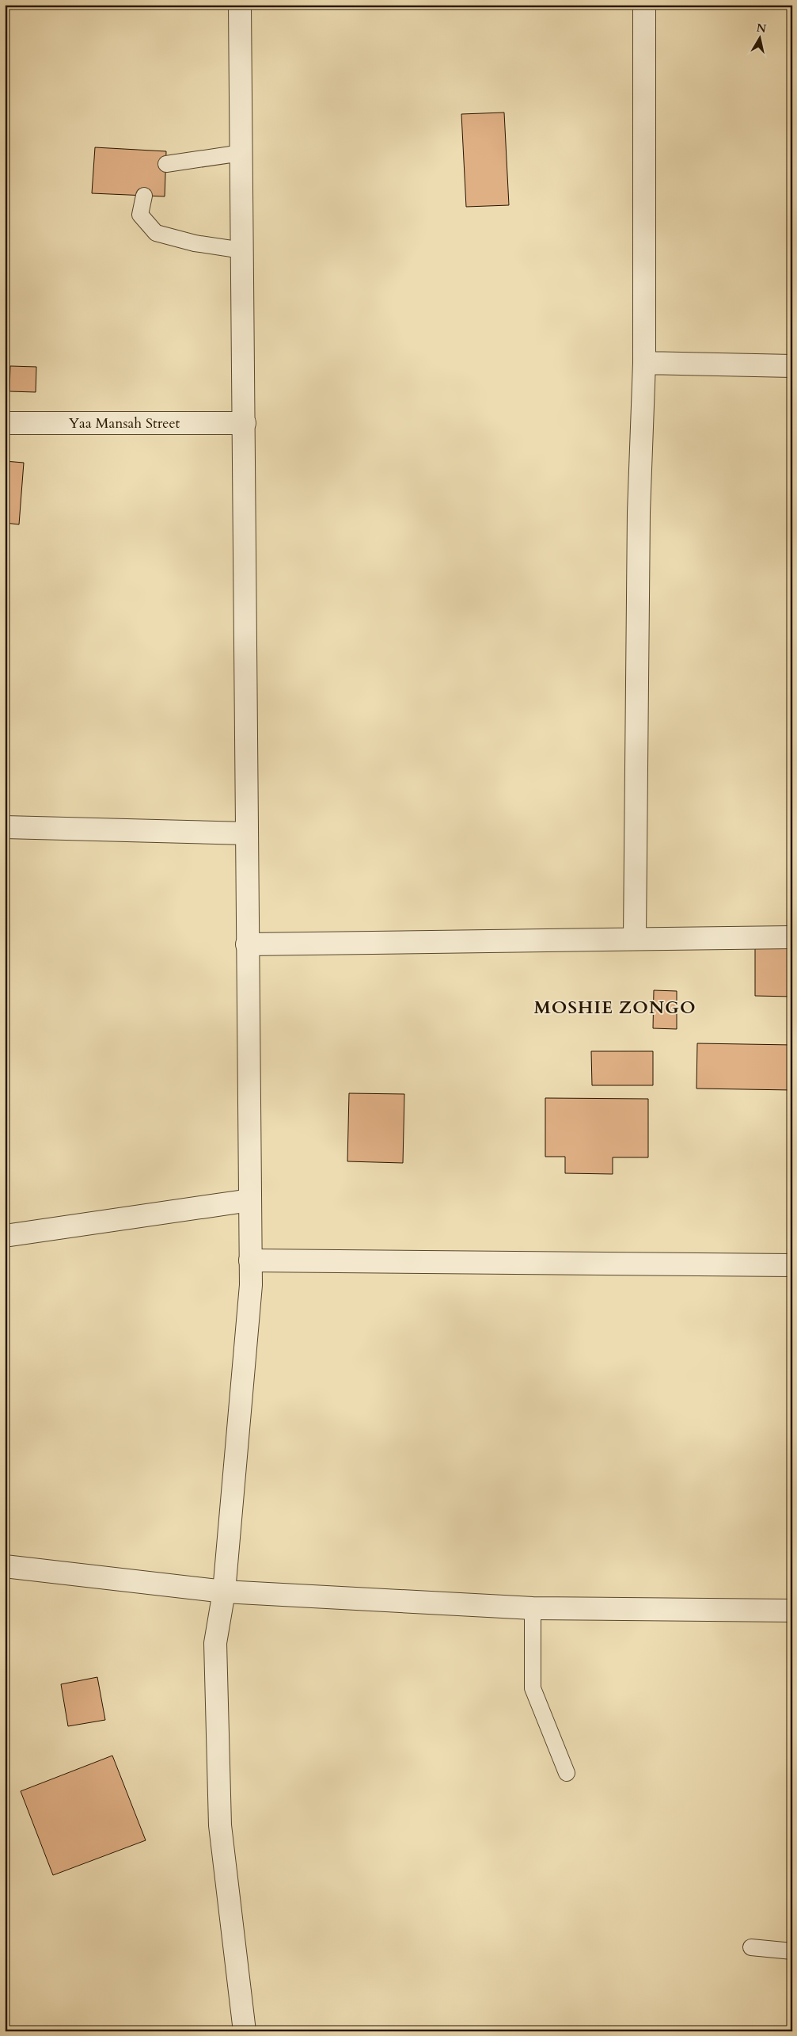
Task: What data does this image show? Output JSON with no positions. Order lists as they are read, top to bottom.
{
  "streets": {
    "street": ["Yaa Mansah Street"]
  },
  "districts": ["MOSHIE ZONGO"],
  "north": "top"
}
